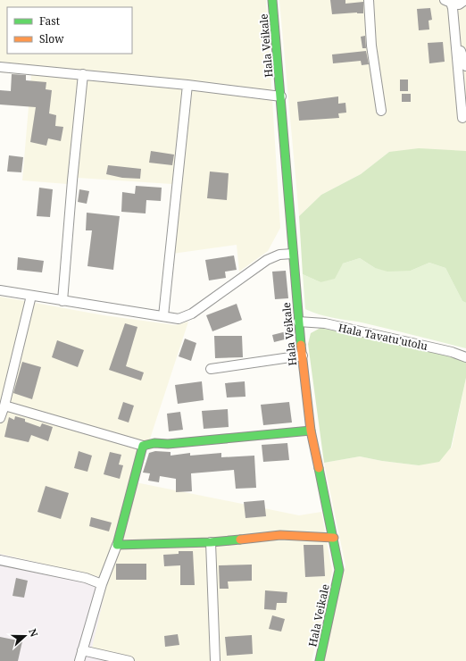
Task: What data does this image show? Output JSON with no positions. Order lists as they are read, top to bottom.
{
  "streets": {
    "street": ["Hala Veikale", "Hala Tavatu'utolu"]
  },
  "crossings": [
    ["Hala Veikale", "Hala Tavatu'utolu"]
  ],
  "legend": ["Fast", "Slow"],
  "north": "right"
}
